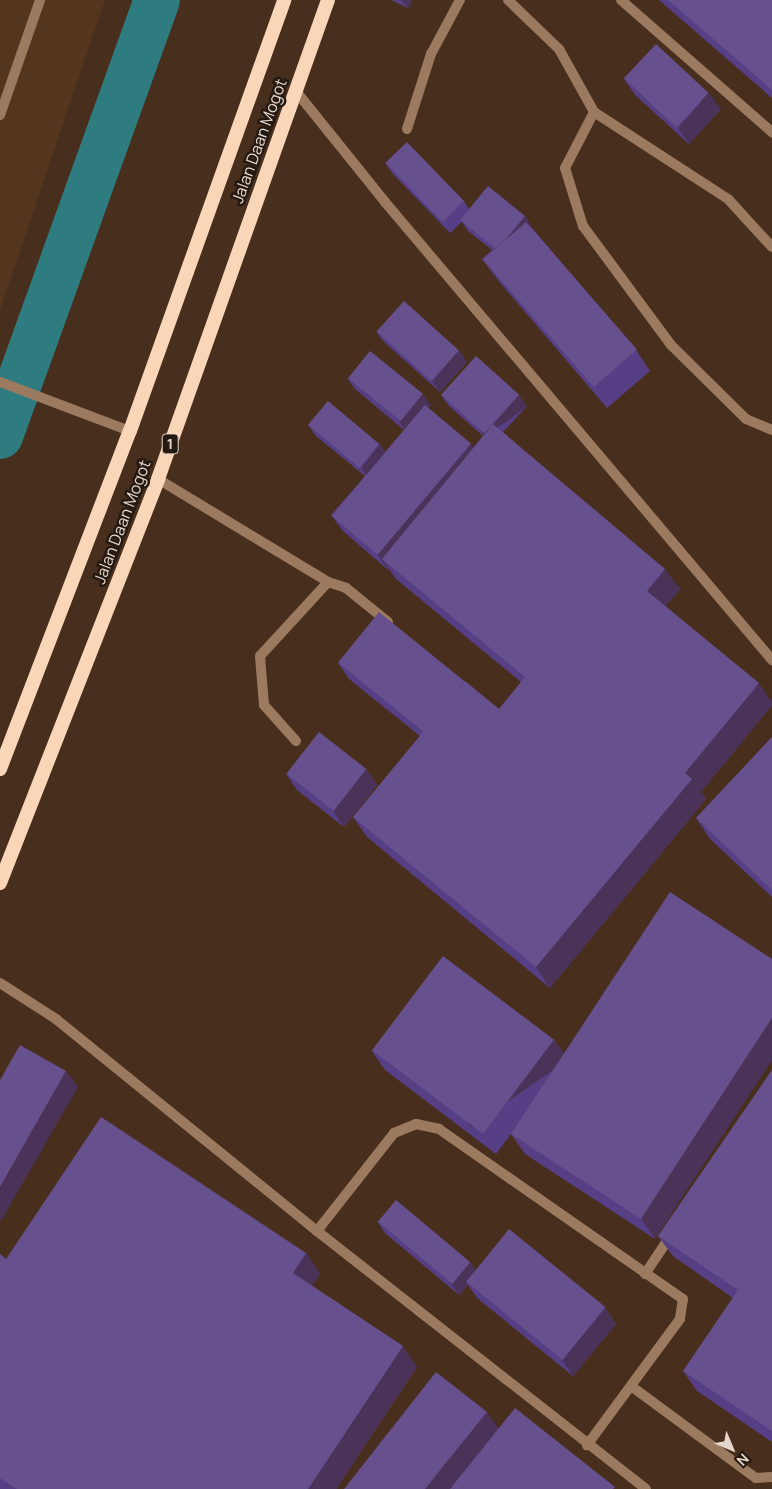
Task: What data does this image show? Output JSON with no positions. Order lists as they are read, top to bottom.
{
  "streets": {
    "highway": ["Jalan Daan Mogot", "1"]
  },
  "north": "bottom right"
}
